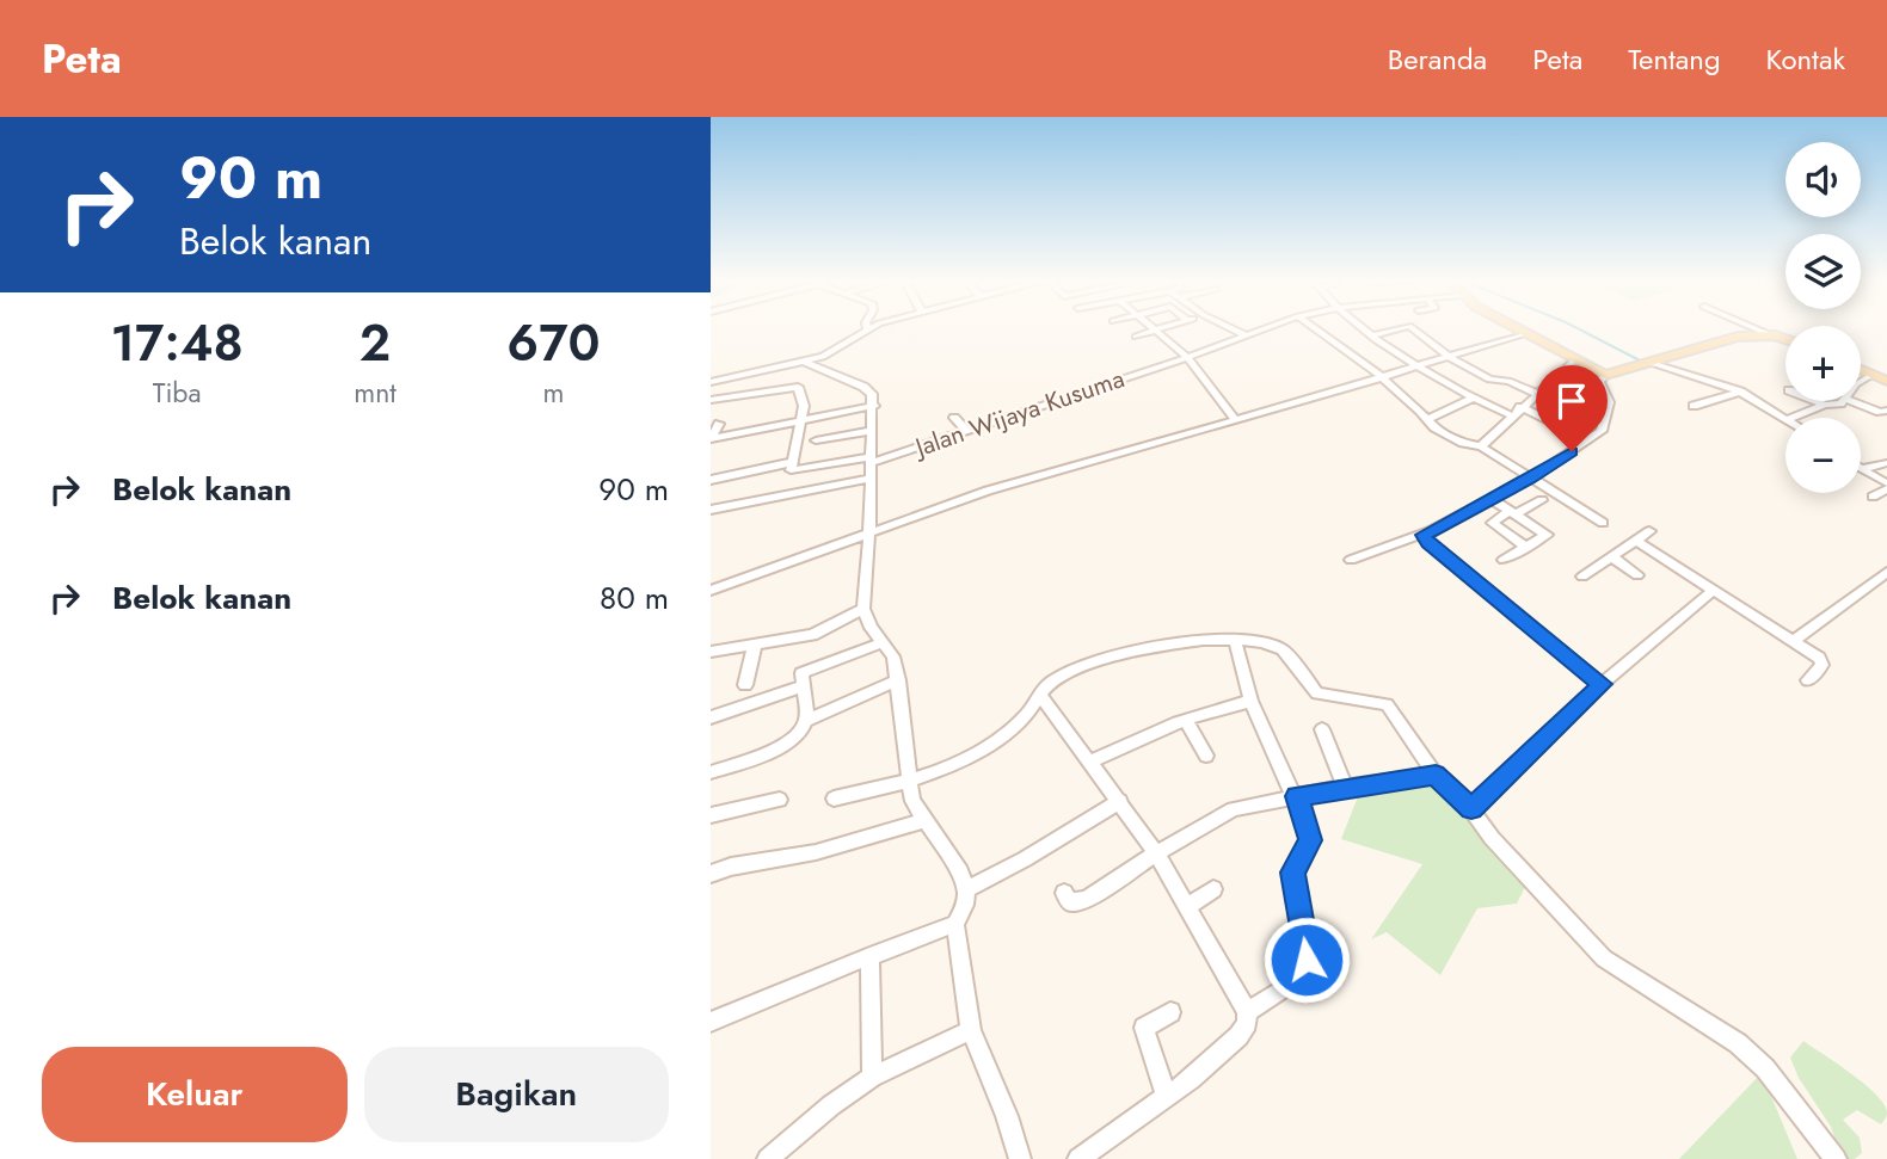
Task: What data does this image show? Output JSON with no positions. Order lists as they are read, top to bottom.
{
  "streets": {
    "street": ["Jalan Wijaya Kusuma"]
  },
  "page": {
    "header": "Peta",
    "nav": [
      "Beranda",
      "Peta",
      "Tentang",
      "Kontak"
    ],
    "turn": ["90 m", "Belok kanan"],
    "map_buttons": ["+", "−"],
    "eta": [
      "17:48",
      "Tiba",
      "2",
      "mnt",
      "670",
      "m"
    ],
    "list": [
      {
        "name": "Belok kanan",
        "value": "90 m"
      },
      {
        "name": "Belok kanan",
        "value": "80 m"
      }
    ],
    "buttons": ["Keluar", "Bagikan"]
  }
}
